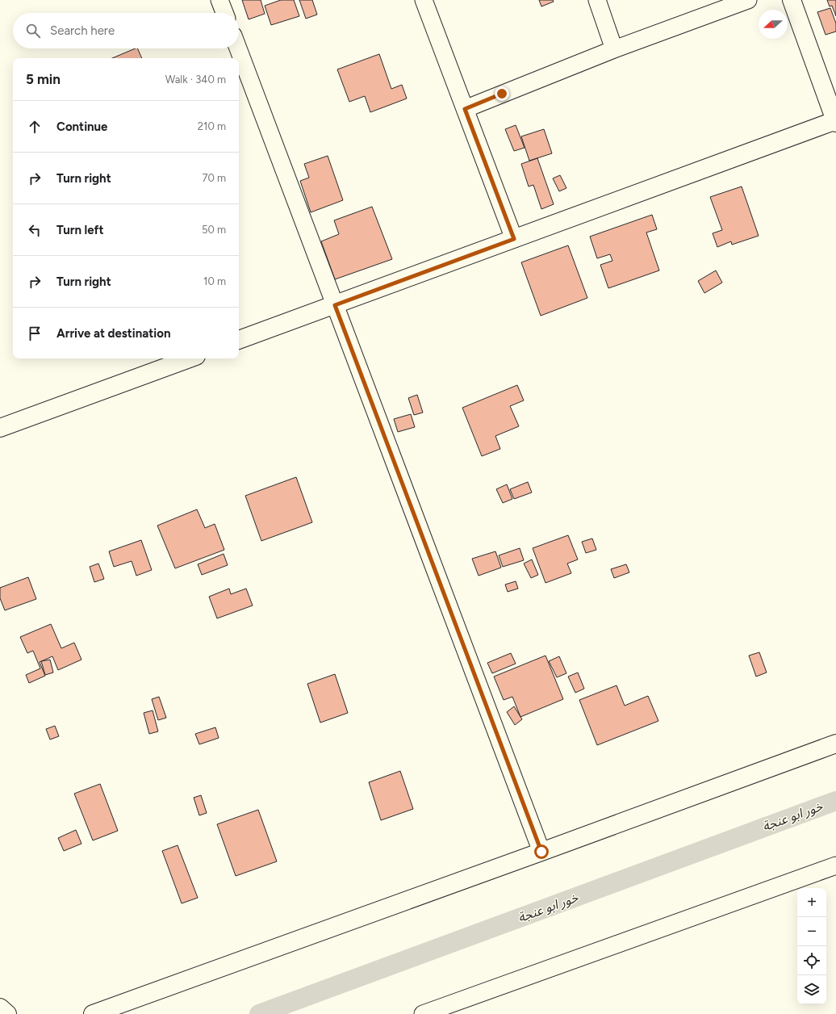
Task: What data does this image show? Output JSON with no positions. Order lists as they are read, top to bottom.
{
  "water": ["خور ابو عنجة"],
  "north": "left",
  "page": {
    "search": "Search here",
    "heading": ["5 min", "Walk · 340 m"],
    "list": [
      ["Continue", "210 m"],
      ["Turn right", "70 m"],
      ["Turn left", "50 m"],
      ["Turn right", "10 m"],
      "Arrive at destination"
    ],
    "map_buttons": ["+", "−"]
  }
}
